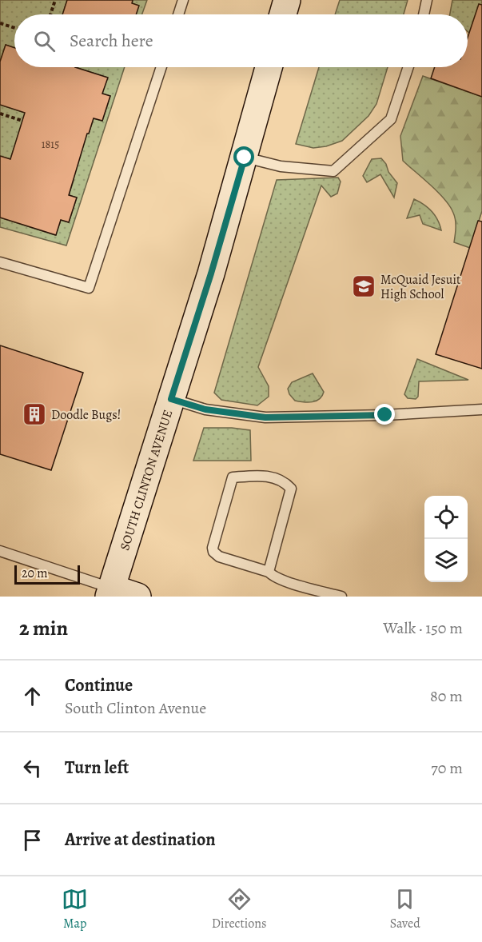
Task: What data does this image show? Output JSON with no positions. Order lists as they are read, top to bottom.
{
  "streets": {
    "street": ["SOUTH CLINTON AVENUE"]
  },
  "places": {
    "school or university": ["McQuaid Jesuit High School"],
    "building": ["Doodle Bugs!"]
  },
  "house_numbers": ["1815"],
  "scale_bar": "20 m",
  "page": {
    "search": "Search here",
    "scale": "20 m",
    "heading": ["2 min", "Walk · 150 m"],
    "list": [
      ["Continue", "South Clinton Avenue", "80 m"],
      ["Turn left", "70 m"],
      "Arrive at destination"
    ],
    "nav": ["Map", "Directions", "Saved"]
  }
}
